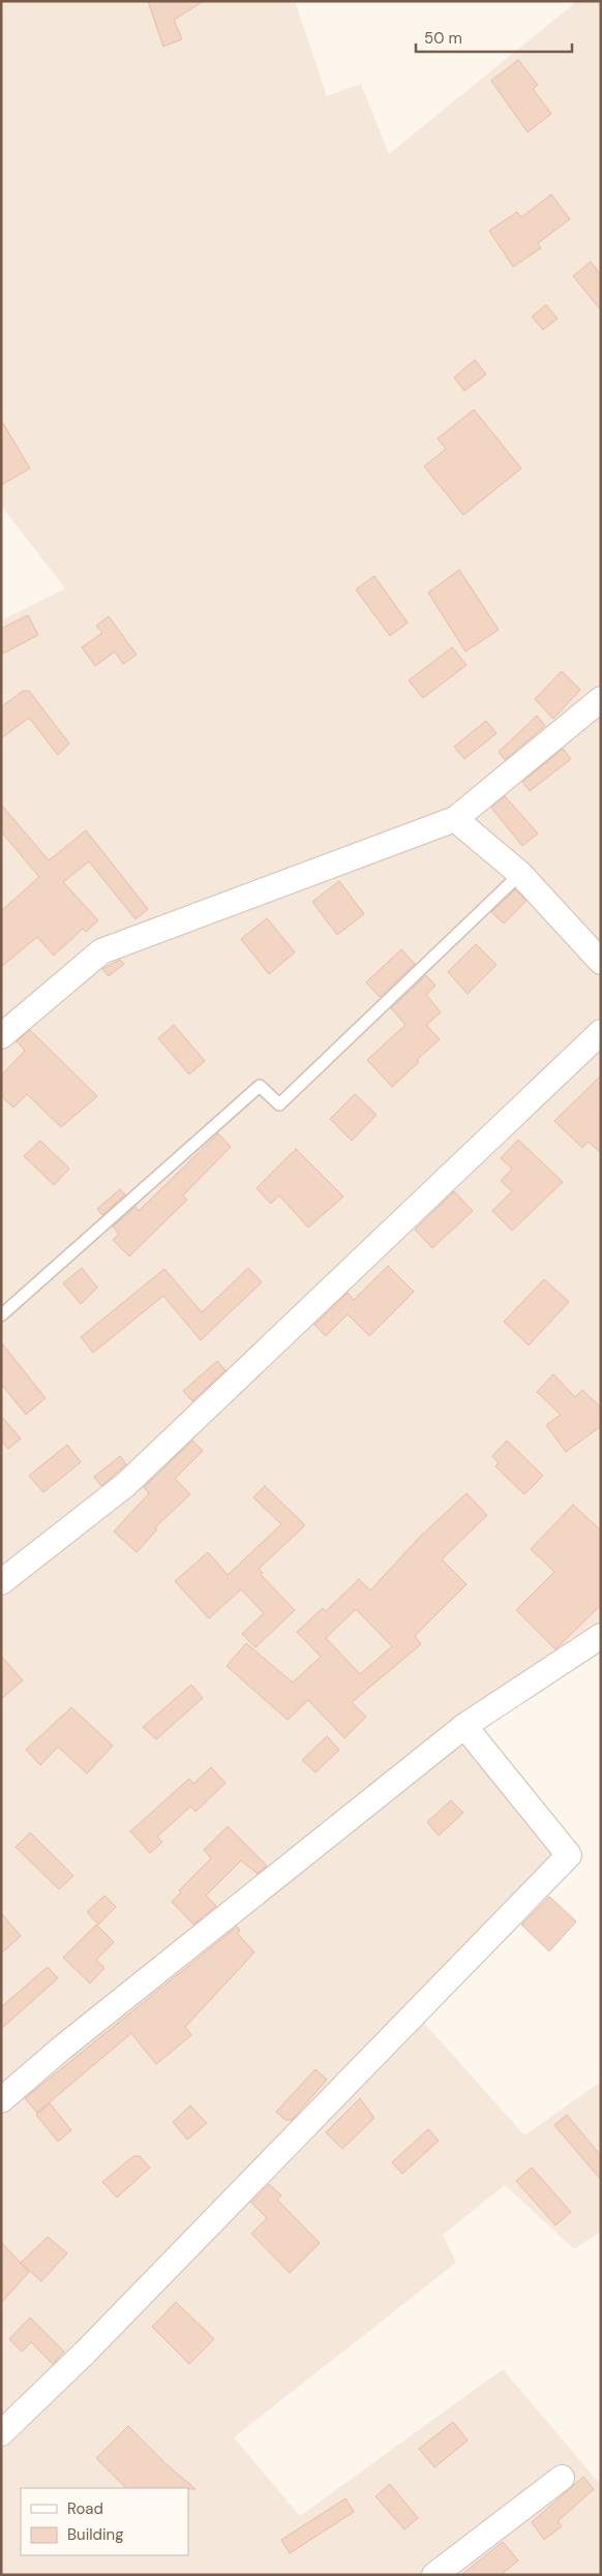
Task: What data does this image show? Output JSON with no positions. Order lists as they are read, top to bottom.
{
  "legend": ["Road", "Building"],
  "scale_bar": "50 m"
}
